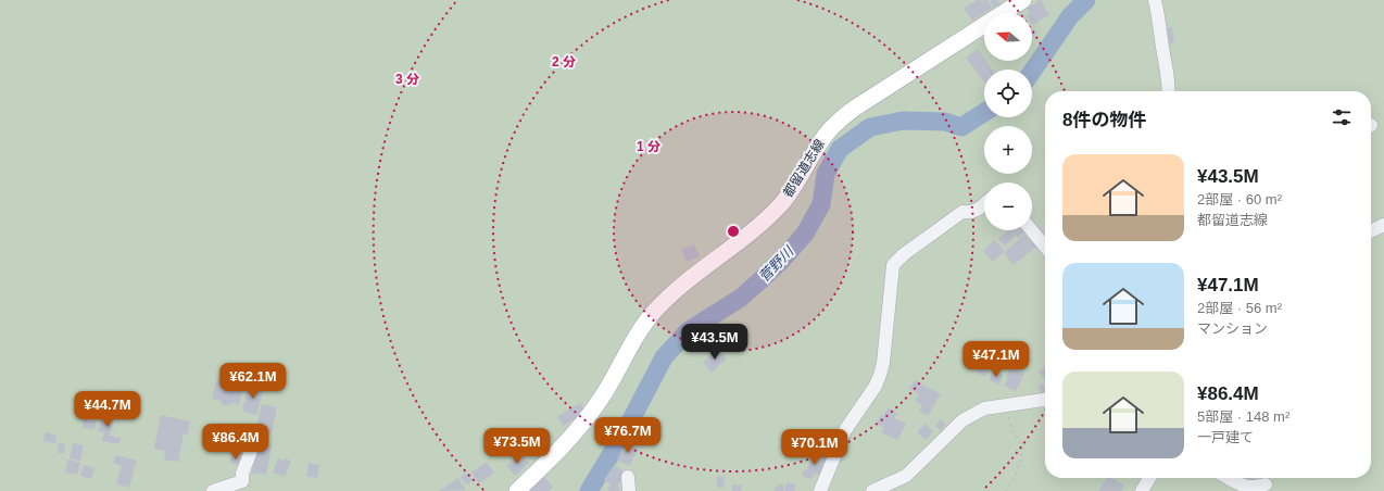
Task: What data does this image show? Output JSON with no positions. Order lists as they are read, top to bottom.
{
  "streets": {
    "main road": ["都留道志線"]
  },
  "water": ["菅野川"],
  "north": "left",
  "page": {
    "map_buttons": ["+", "−"],
    "heading": "8件の物件",
    "list": [
      {
        "name": "¥43.5M",
        "note": "2部屋 · 60 m² · 都留道志線"
      },
      {
        "name": "¥47.1M",
        "note": "2部屋 · 56 m² · マンション"
      },
      {
        "name": "¥86.4M",
        "note": "5部屋 · 148 m² · 一戸建て"
      }
    ],
    "price": [
      "¥43.5M",
      "¥47.1M",
      "¥62.1M",
      "¥44.7M",
      "¥76.7M",
      "¥86.4M",
      "¥73.5M",
      "¥70.1M"
    ]
  },
  "rings": ["2 分", "3 分", "1 分"]
}
